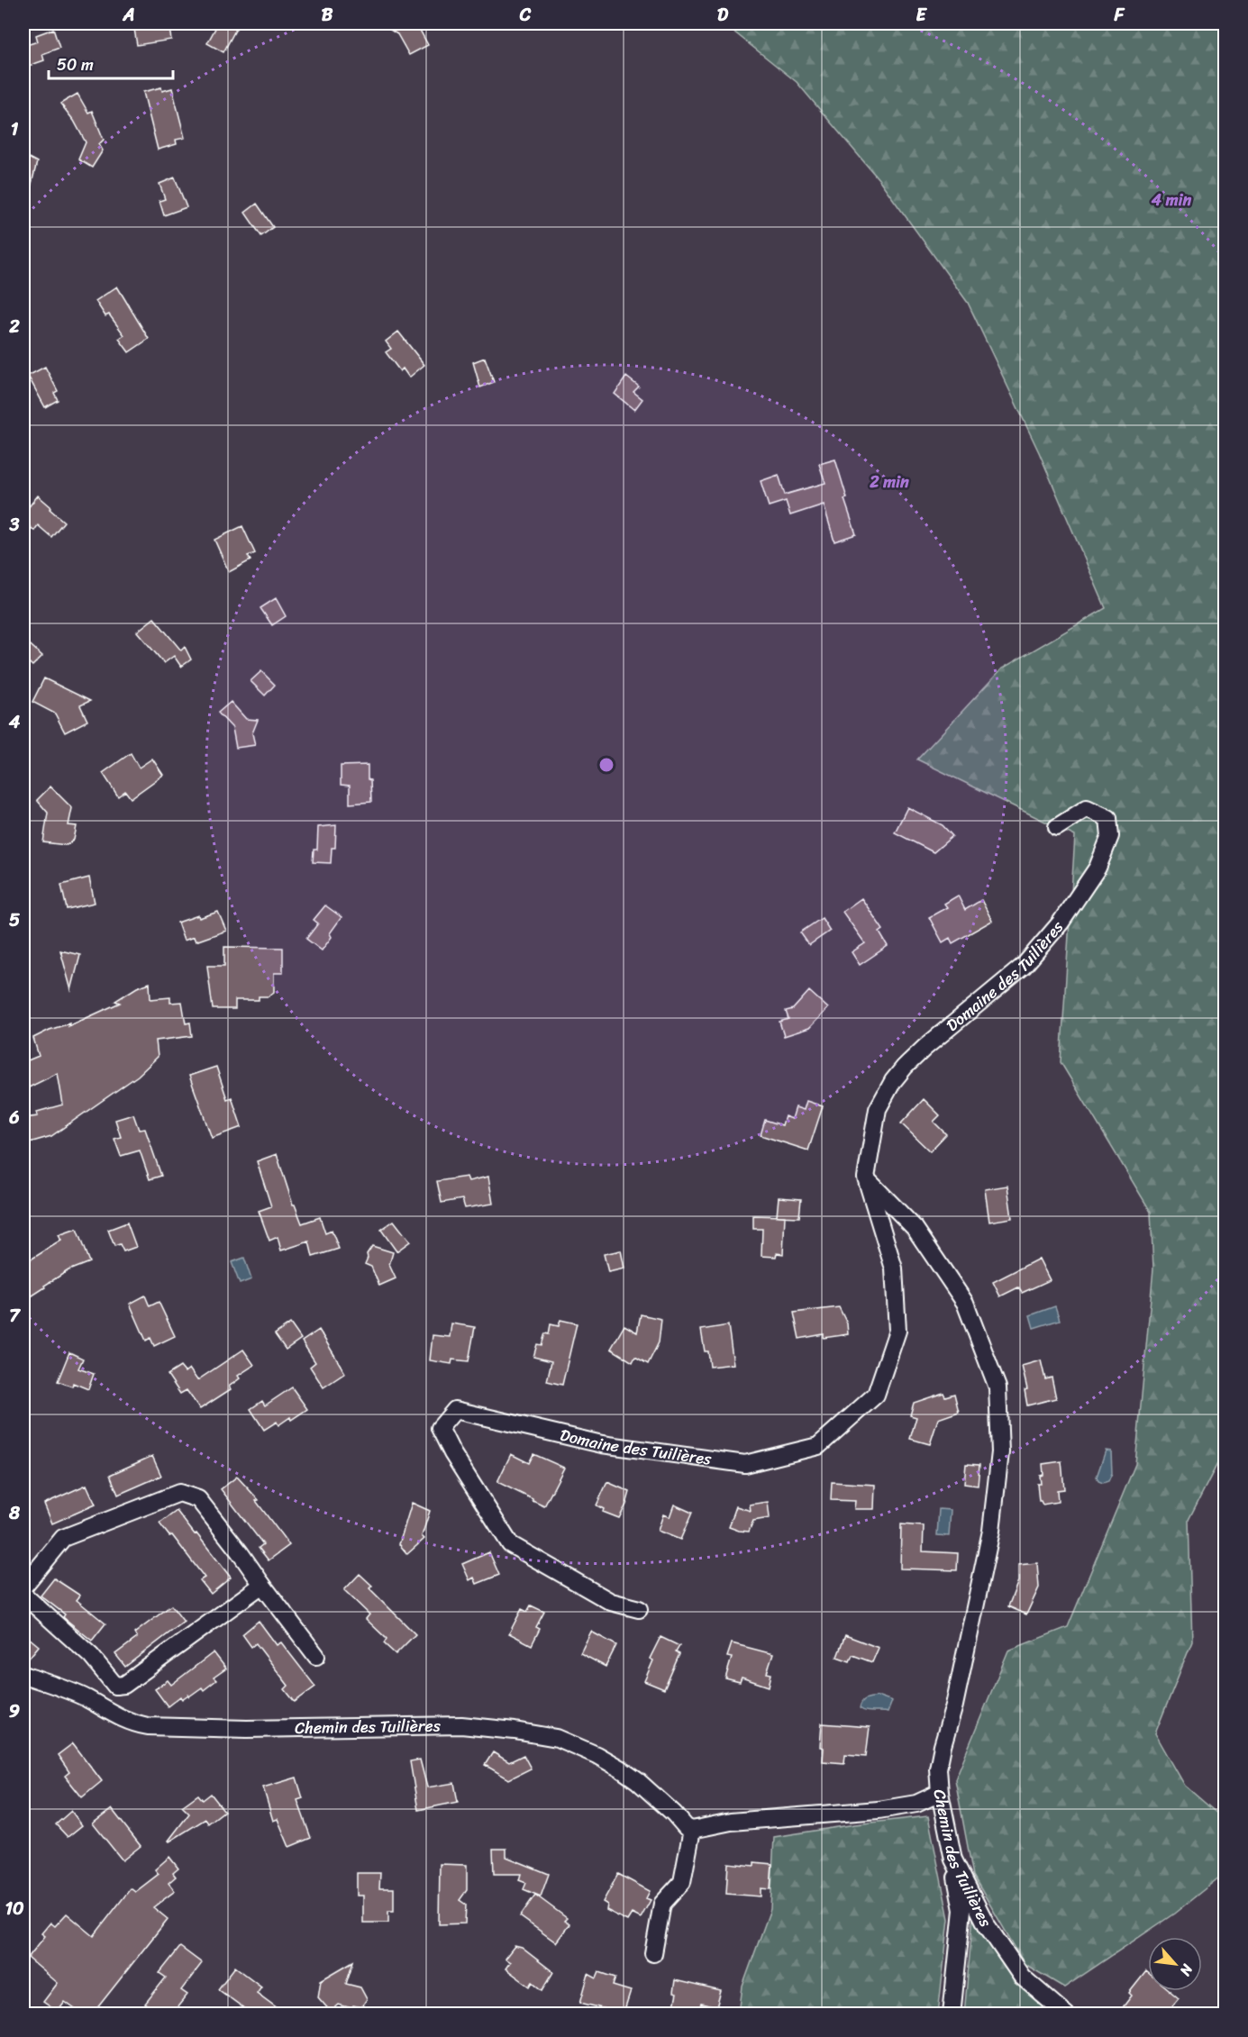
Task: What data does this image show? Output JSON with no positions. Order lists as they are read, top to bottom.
{
  "streets": {
    "street": ["Domaine des Tuilières", "Chemin des Tuilières"]
  },
  "scale_bar": "50 m",
  "north": "bottom right",
  "grid": {
    "columns": [
      "A",
      "B",
      "C",
      "D",
      "E",
      "F"
    ],
    "rows": [
      "1",
      "2",
      "3",
      "4",
      "5",
      "6",
      "7",
      "8",
      "9",
      "10"
    ]
  },
  "rings": ["4 min", "2 min"]
}
